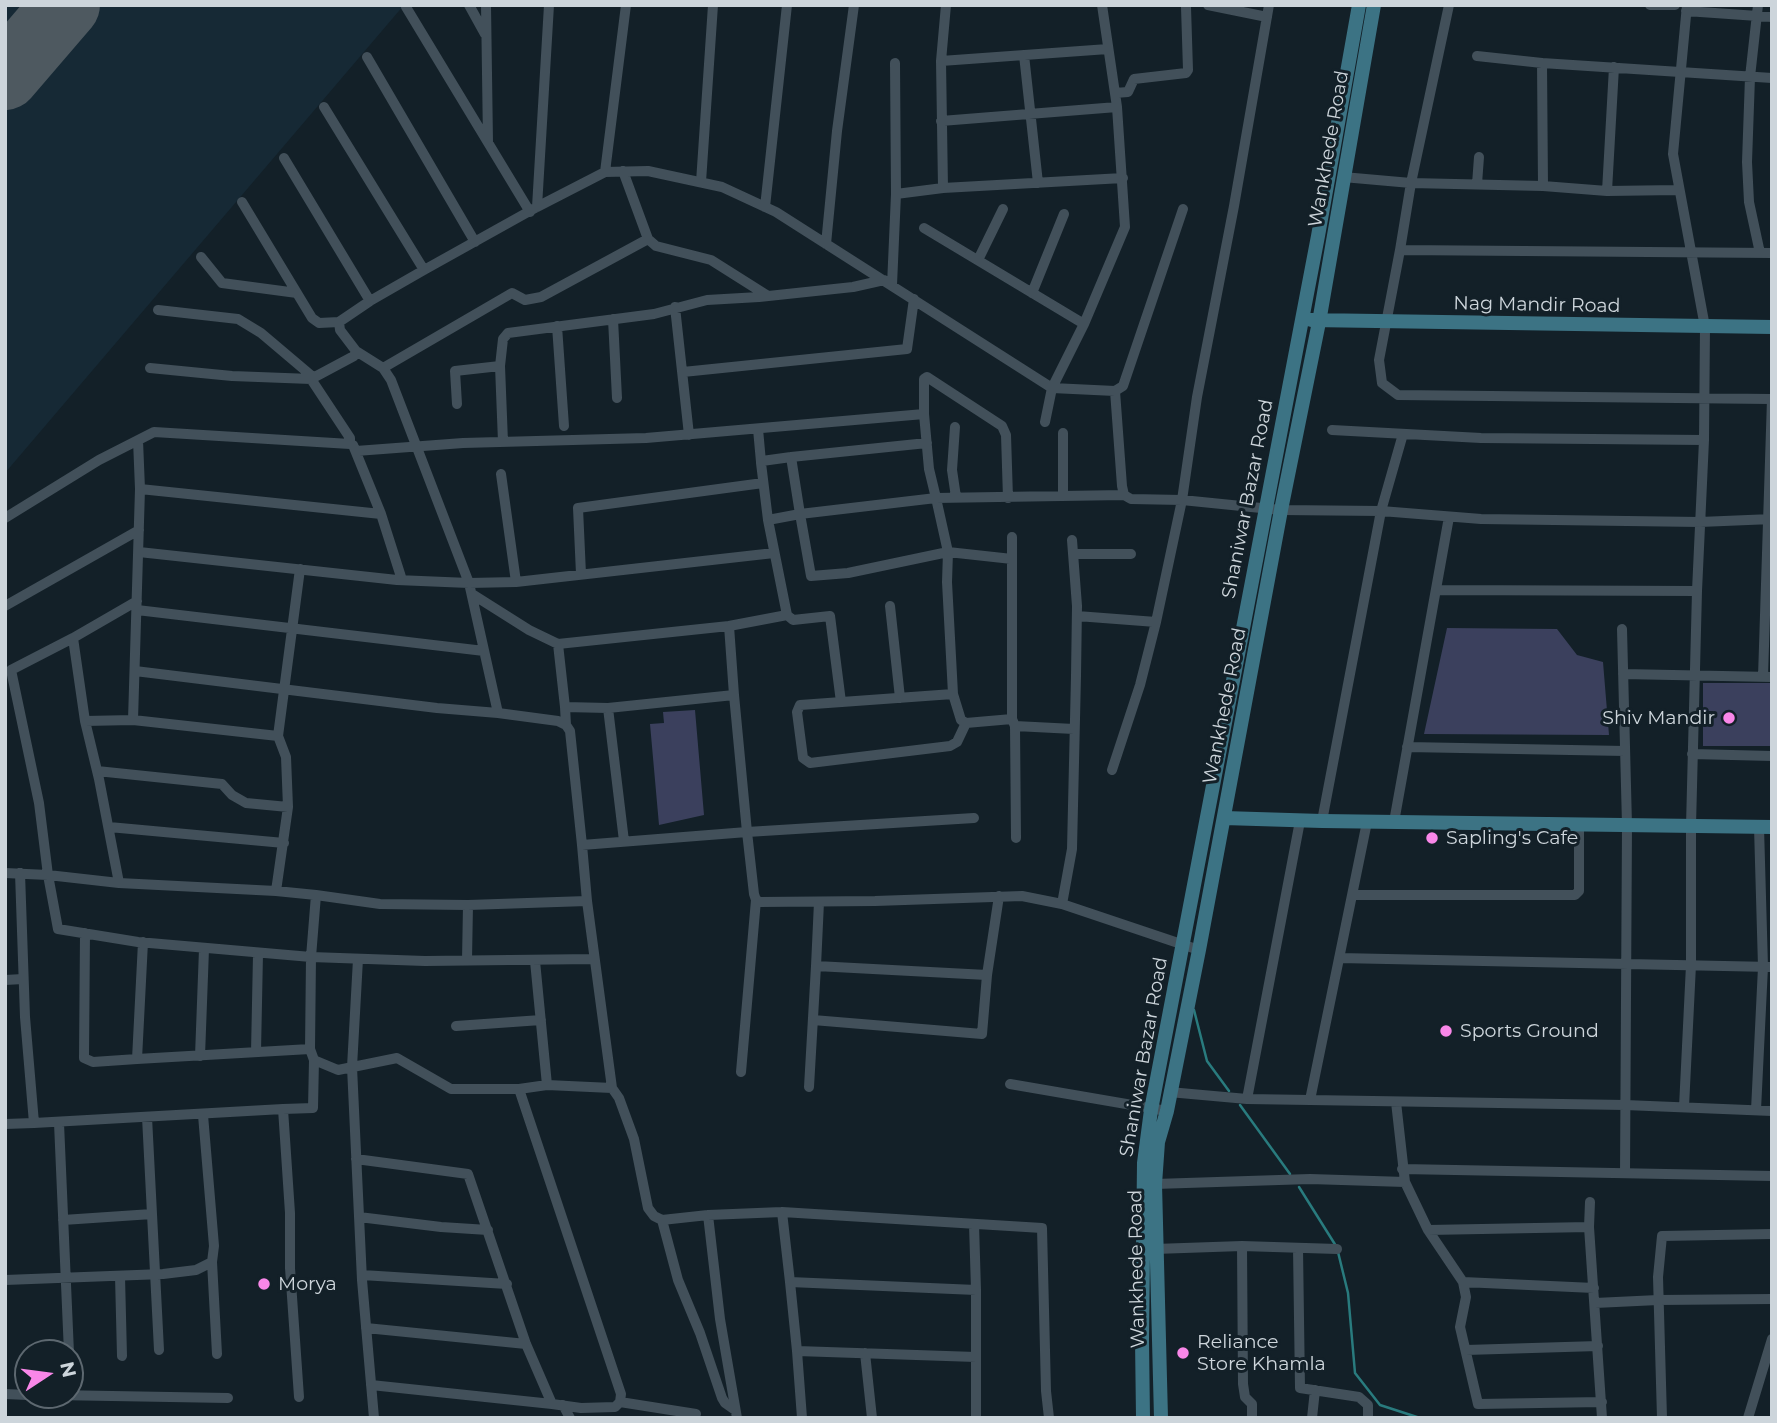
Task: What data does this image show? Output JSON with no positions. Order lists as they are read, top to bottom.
{
  "streets": {
    "main road": ["Wankhede Road", "Nag Mandir Road", "Shaniwar Bazar Road"]
  },
  "crossings": [
    ["Wankhede Road", "Nag Mandir Road"],
    ["Nag Mandir Road", "Shaniwar Bazar Road"]
  ],
  "places": [
    "Shiv Mandir",
    "Sapling's Cafe",
    "Sports Ground",
    "Morya",
    "Reliance Store Khamla"
  ],
  "north": "right"
}
